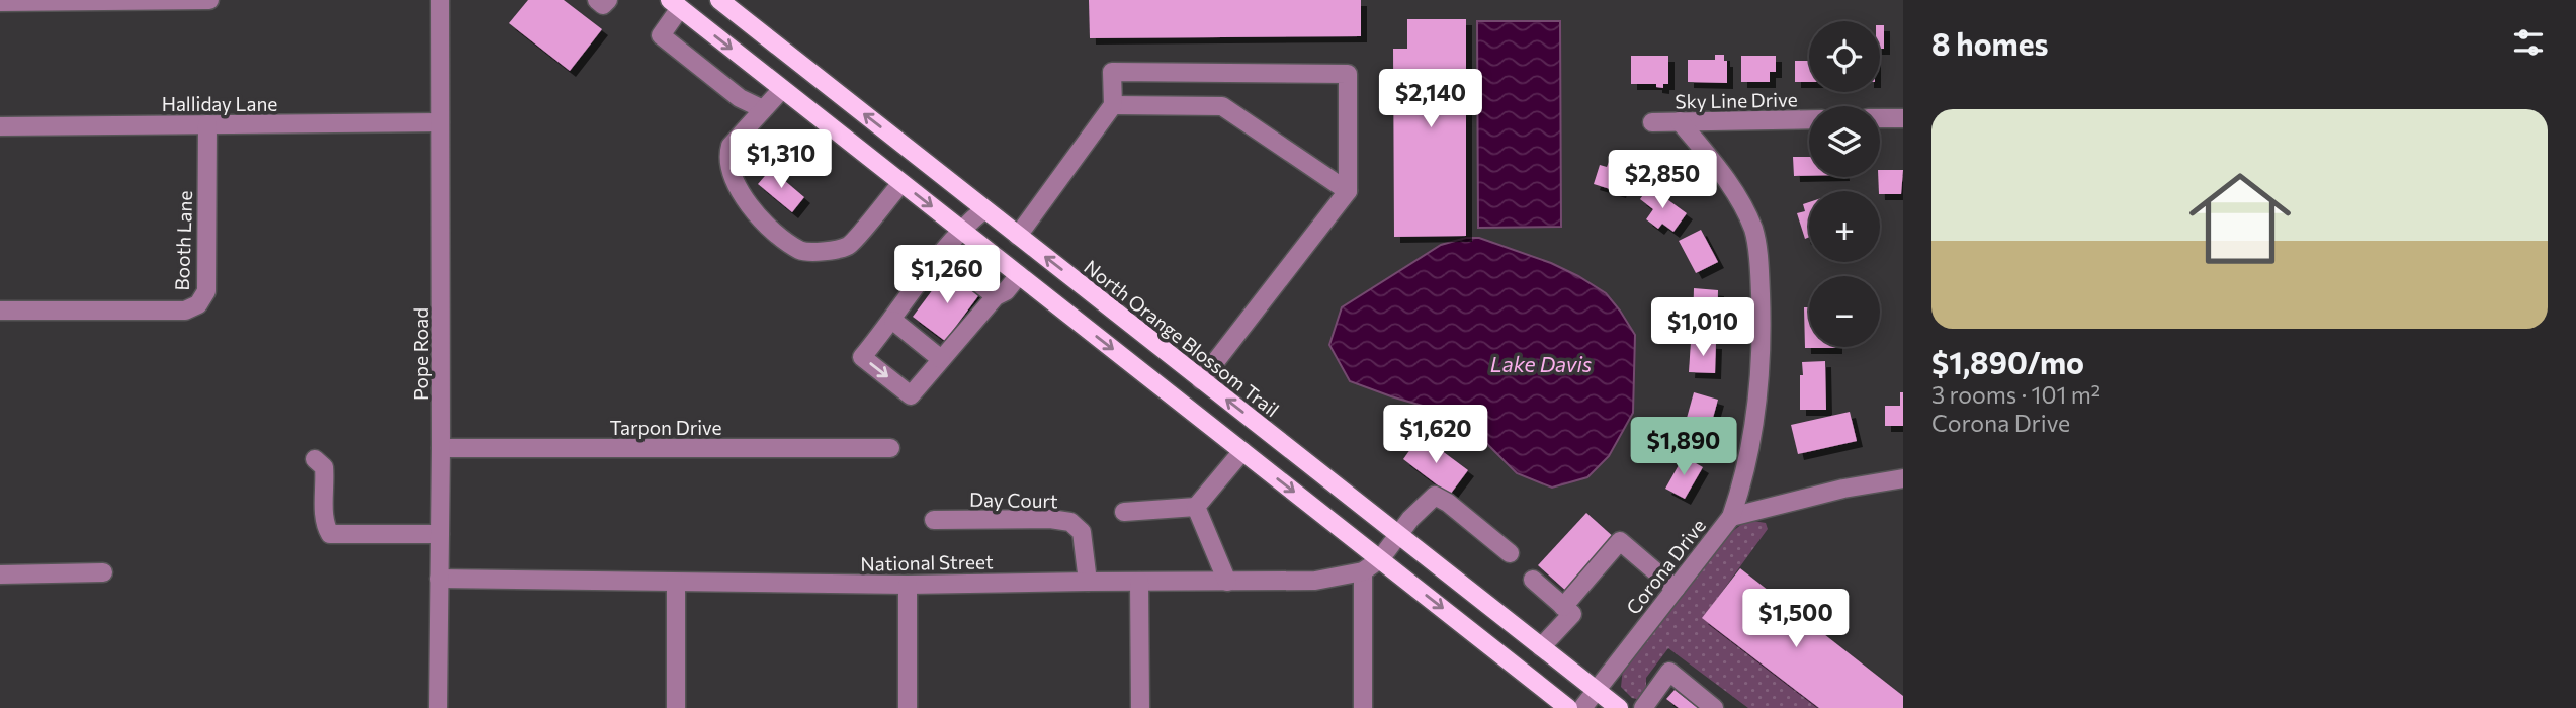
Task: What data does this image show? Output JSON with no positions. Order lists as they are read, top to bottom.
{
  "streets": {
    "main road": ["North Orange Blossom Trail"],
    "street": [
      "Sky Line Drive",
      "Halliday Lane",
      "Booth Lane",
      "Pope Road",
      "Tarpon Drive",
      "Day Court",
      "National Street",
      "Corona Drive"
    ]
  },
  "crossings": [
    ["Sky Line Drive", "Corona Drive"],
    ["Halliday Lane", "Booth Lane"],
    ["Halliday Lane", "Pope Road"],
    ["North Orange Blossom Trail", "National Street"],
    ["North Orange Blossom Trail", "Corona Drive"],
    ["Pope Road", "Tarpon Drive"],
    ["Pope Road", "National Street"],
    ["Day Court", "National Street"]
  ],
  "water": ["Lake Davis"],
  "page": {
    "heading": "8 homes",
    "map_buttons": ["+", "−"],
    "price": [
      "$2,140",
      "$1,310",
      "$2,850",
      "$1,260",
      "$1,010",
      "$1,620",
      "$1,890",
      "$1,500"
    ],
    "list": [
      {
        "name": "$1,890/mo",
        "note": "3 rooms · 101 m² · Corona Drive"
      }
    ]
  }
}
